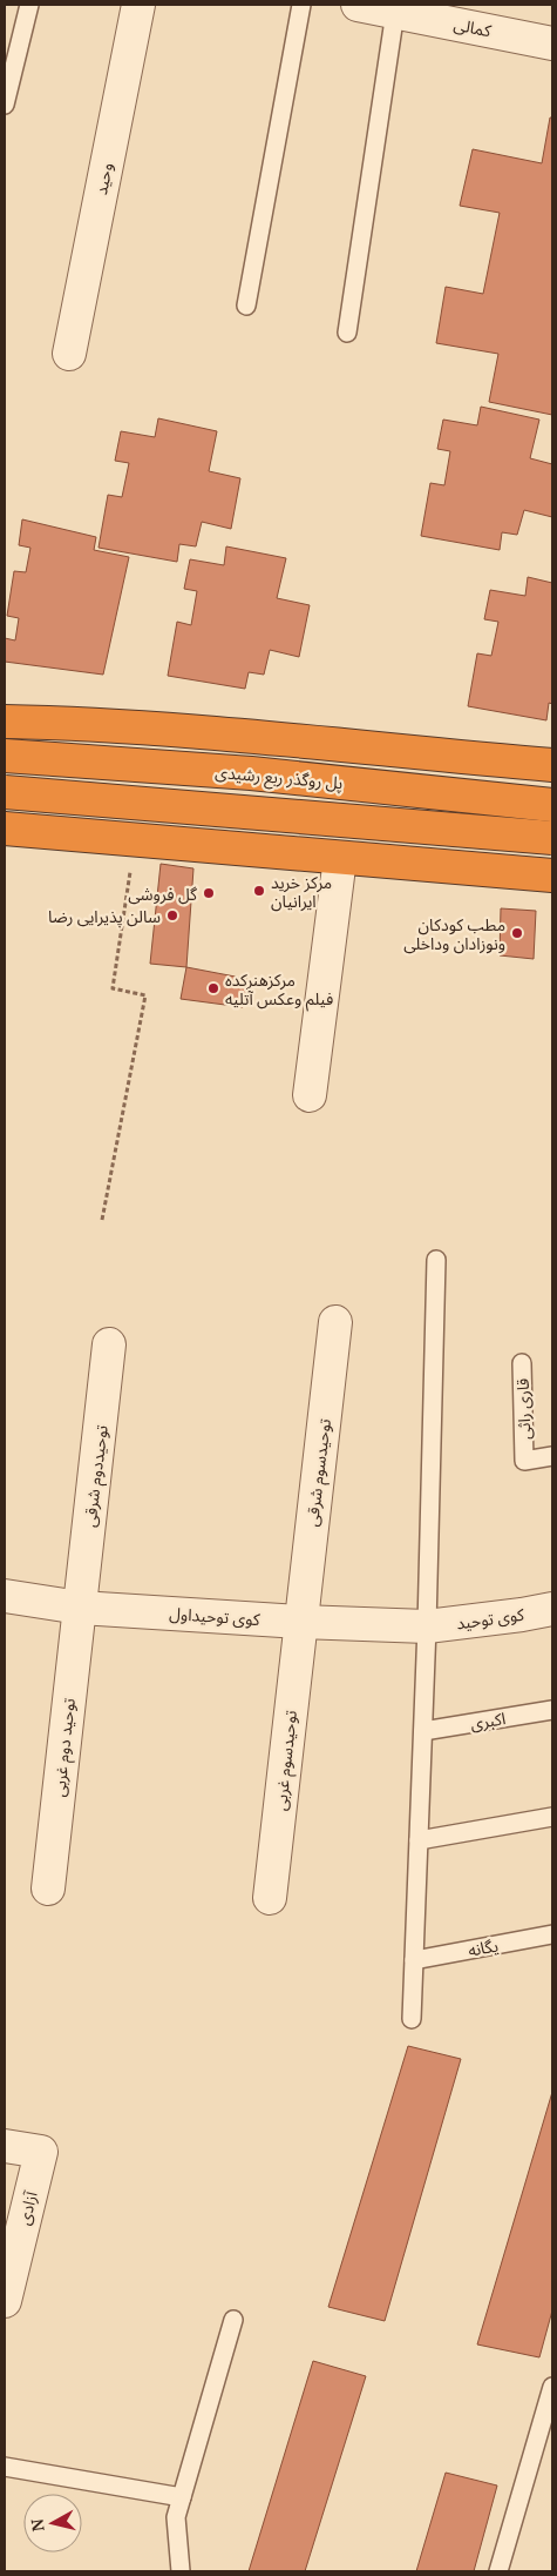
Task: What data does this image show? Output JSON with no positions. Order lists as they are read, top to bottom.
{
  "streets": {
    "highway": ["پل روگذر ربع رشیدی"],
    "street": [
      "کمالی",
      "وحید",
      "توحیدسوم شرقی",
      "توحیددوم شرقی",
      "کوی توحیداول",
      "کوی توحید",
      "توحید دوم غربی",
      "توحیدسوم غربی",
      "آزادی"
    ],
    "lane": ["قاری راثی", "اکبری", "یگانه"]
  },
  "crossings": [
    ["توحیدسوم شرقی", "کوی توحیداول"],
    ["توحیدسوم شرقی", "توحیدسوم غربی"],
    ["توحیددوم شرقی", "کوی توحیداول"],
    ["توحیددوم شرقی", "توحید دوم غربی"],
    ["کوی توحیداول", "کوی توحید"],
    ["کوی توحیداول", "توحید دوم غربی"],
    ["کوی توحیداول", "توحیدسوم غربی"]
  ],
  "places": [
    "مرکز خرید ایرانیان",
    "گل فروشی",
    "سالن پذیرایی رضا",
    "مطب کودکان ونوزادان وداخلی",
    "مرکزهنرکده فیلم وعکس آتلیه"
  ],
  "north": "left"
}
